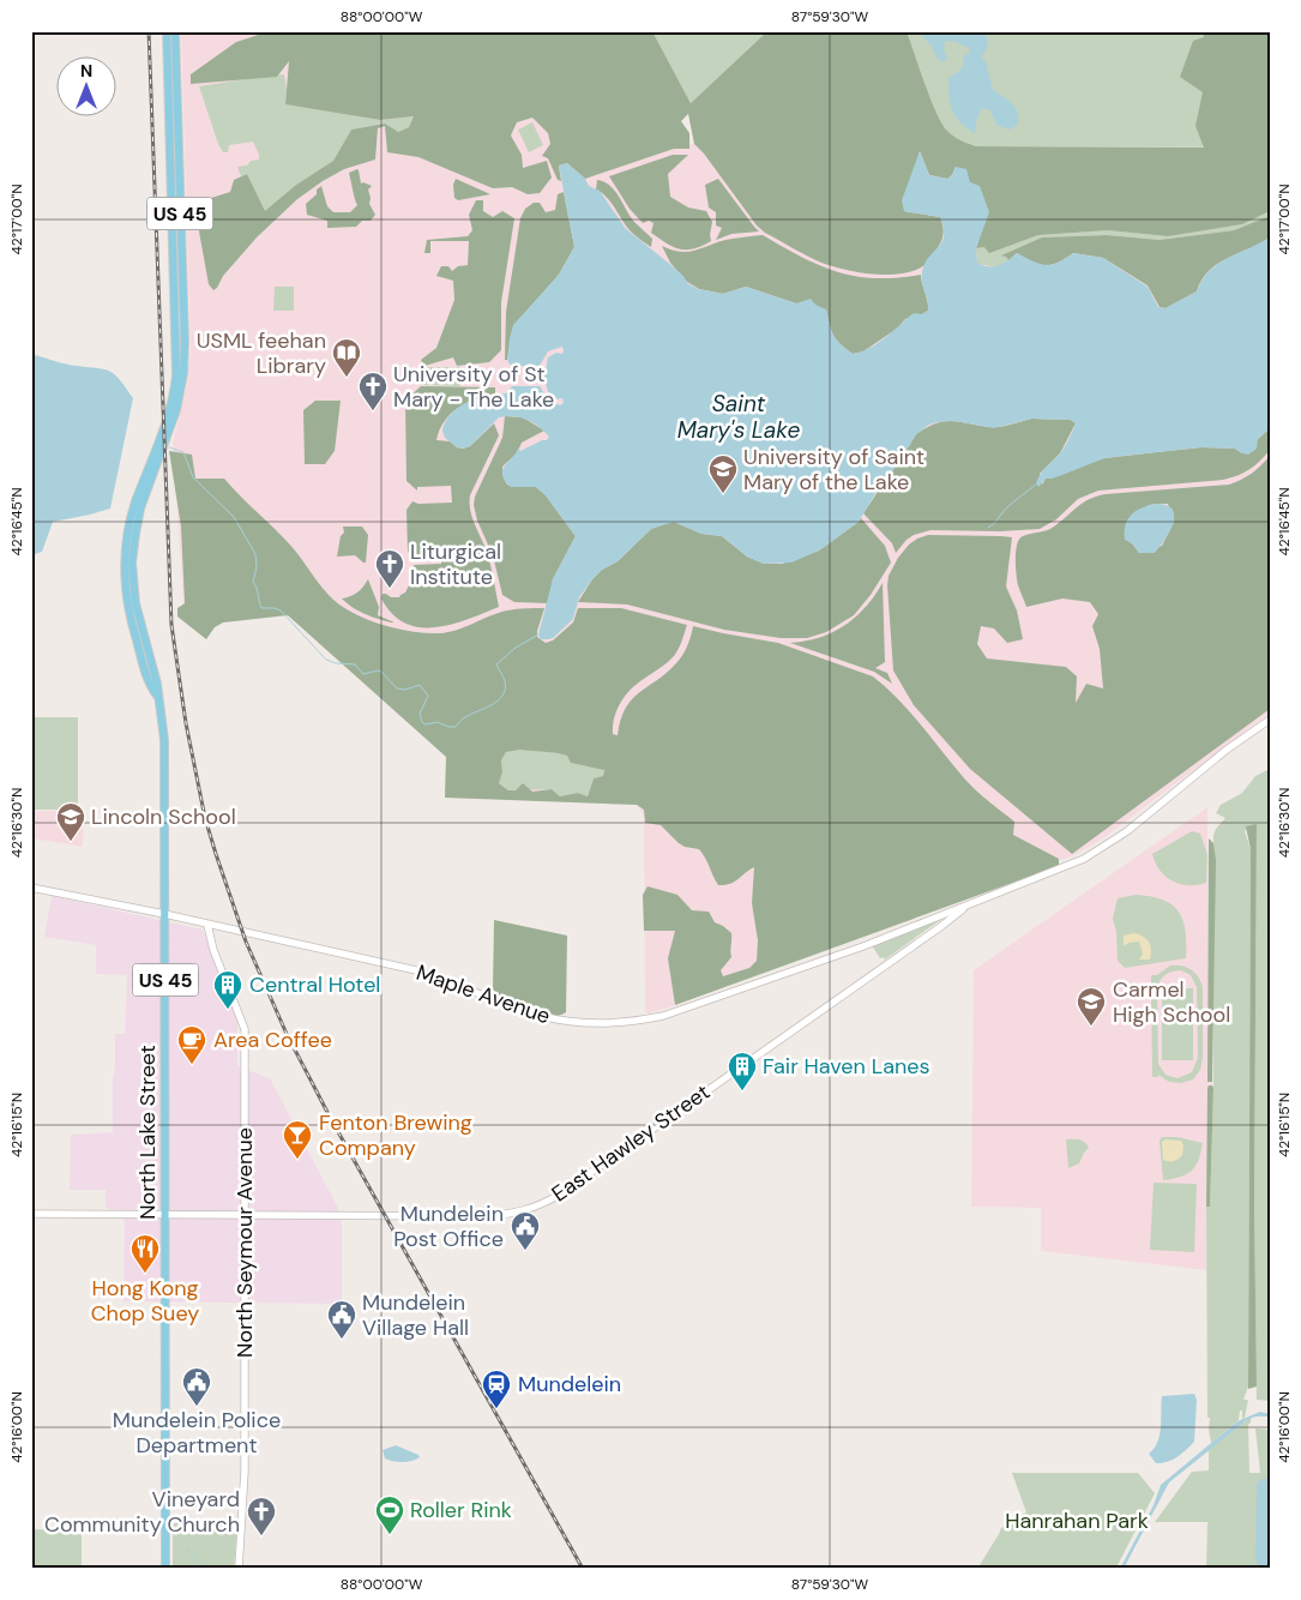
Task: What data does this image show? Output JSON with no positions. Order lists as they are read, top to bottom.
{
  "streets": {
    "main road": ["US 45", "North Lake Street"],
    "street": ["Maple Avenue", "East Hawley Street", "North Seymour Avenue"]
  },
  "crossings": [
    ["Maple Avenue", "North Lake Street"],
    ["Maple Avenue", "East Hawley Street"],
    ["Maple Avenue", "North Seymour Avenue"],
    ["North Lake Street", "East Hawley Street"],
    ["East Hawley Street", "North Seymour Avenue"]
  ],
  "water": ["Saint Mary's Lake"],
  "parks": ["Hanrahan Park"],
  "places": {
    "library": ["USML feehan Library"],
    "church": ["University of St Mary - The Lake", "Liturgical Institute", "Vineyard Community Church"],
    "school or university": ["University of Saint Mary of the Lake", "Lincoln School", "Carmel High School"],
    "building": ["Central Hotel", "Fair Haven Lanes"],
    "cafe": ["Area Coffee"],
    "bar": ["Fenton Brewing Company"],
    "public building": ["Mundelein Post Office", "Mundelein Village Hall", "Mundelein Police Department"],
    "restaurant": ["Hong Kong Chop Suey"],
    "station": ["Mundelein"],
    "sports": ["Roller Rink"]
  },
  "north": "top",
  "coordinates": [
    "88°00'00\"W",
    "87°59'30\"W",
    "42°17'00\"N",
    "42°16'45\"N",
    "42°16'30\"N",
    "42°16'15\"N",
    "42°16'00\"N"
  ]
}
